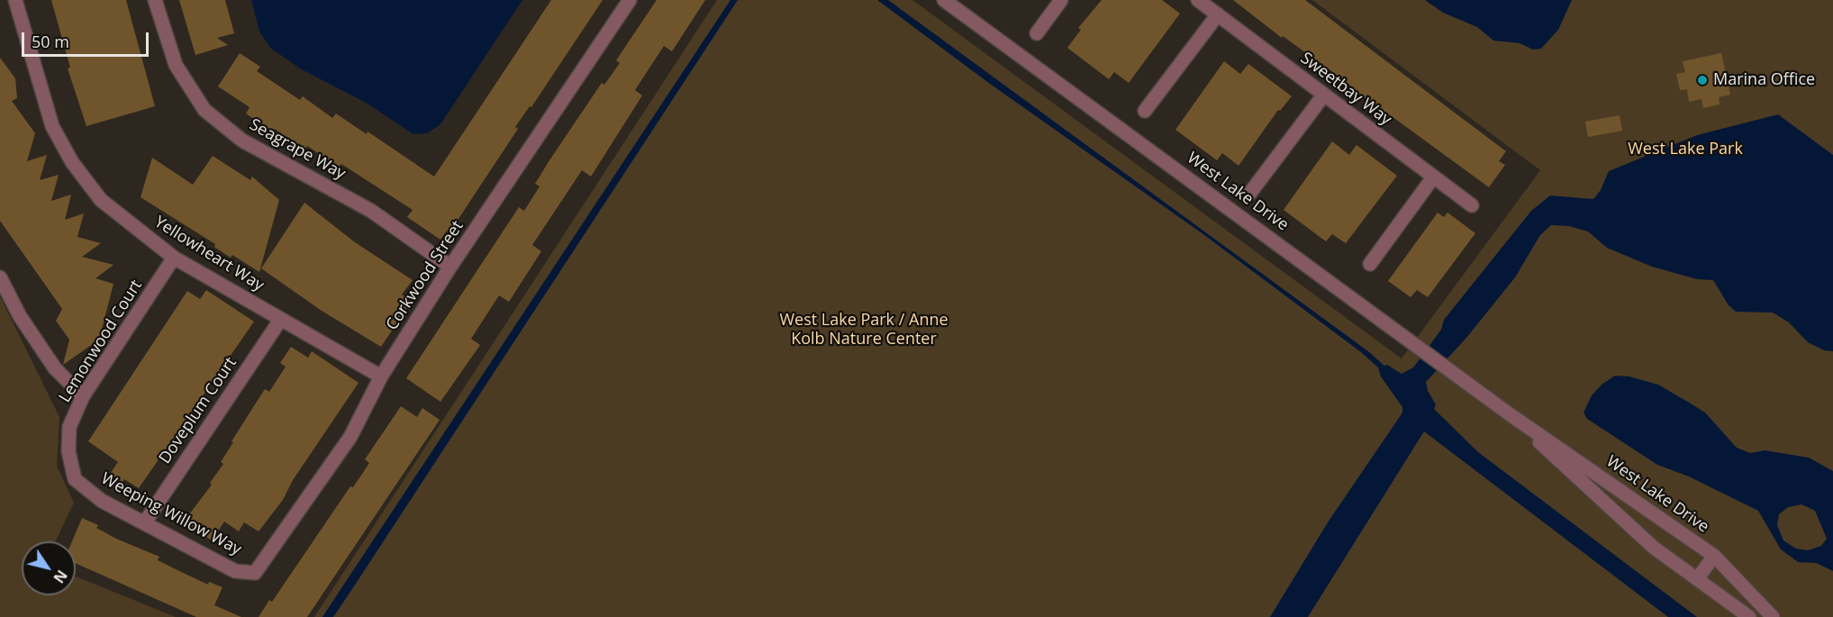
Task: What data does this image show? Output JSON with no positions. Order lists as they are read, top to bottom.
{
  "streets": {
    "street": [
      "Sweetbay Way",
      "Seagrape Way",
      "West Lake Drive",
      "Yellowheart Way",
      "Corkwood Street",
      "Lemonwood Court",
      "Doveplum Court",
      "Weeping Willow Way"
    ]
  },
  "crossings": [
    ["Seagrape Way", "Corkwood Street"],
    ["Yellowheart Way", "Corkwood Street"],
    ["Yellowheart Way", "Lemonwood Court"],
    ["Yellowheart Way", "Doveplum Court"],
    ["Corkwood Street", "Weeping Willow Way"],
    ["Lemonwood Court", "Weeping Willow Way"],
    ["Doveplum Court", "Weeping Willow Way"]
  ],
  "parks": ["West Lake Park", "West Lake Park / Anne Kolb Nature Center"],
  "places": ["Marina Office"],
  "scale_bar": "50 m",
  "north": "bottom right"
}
